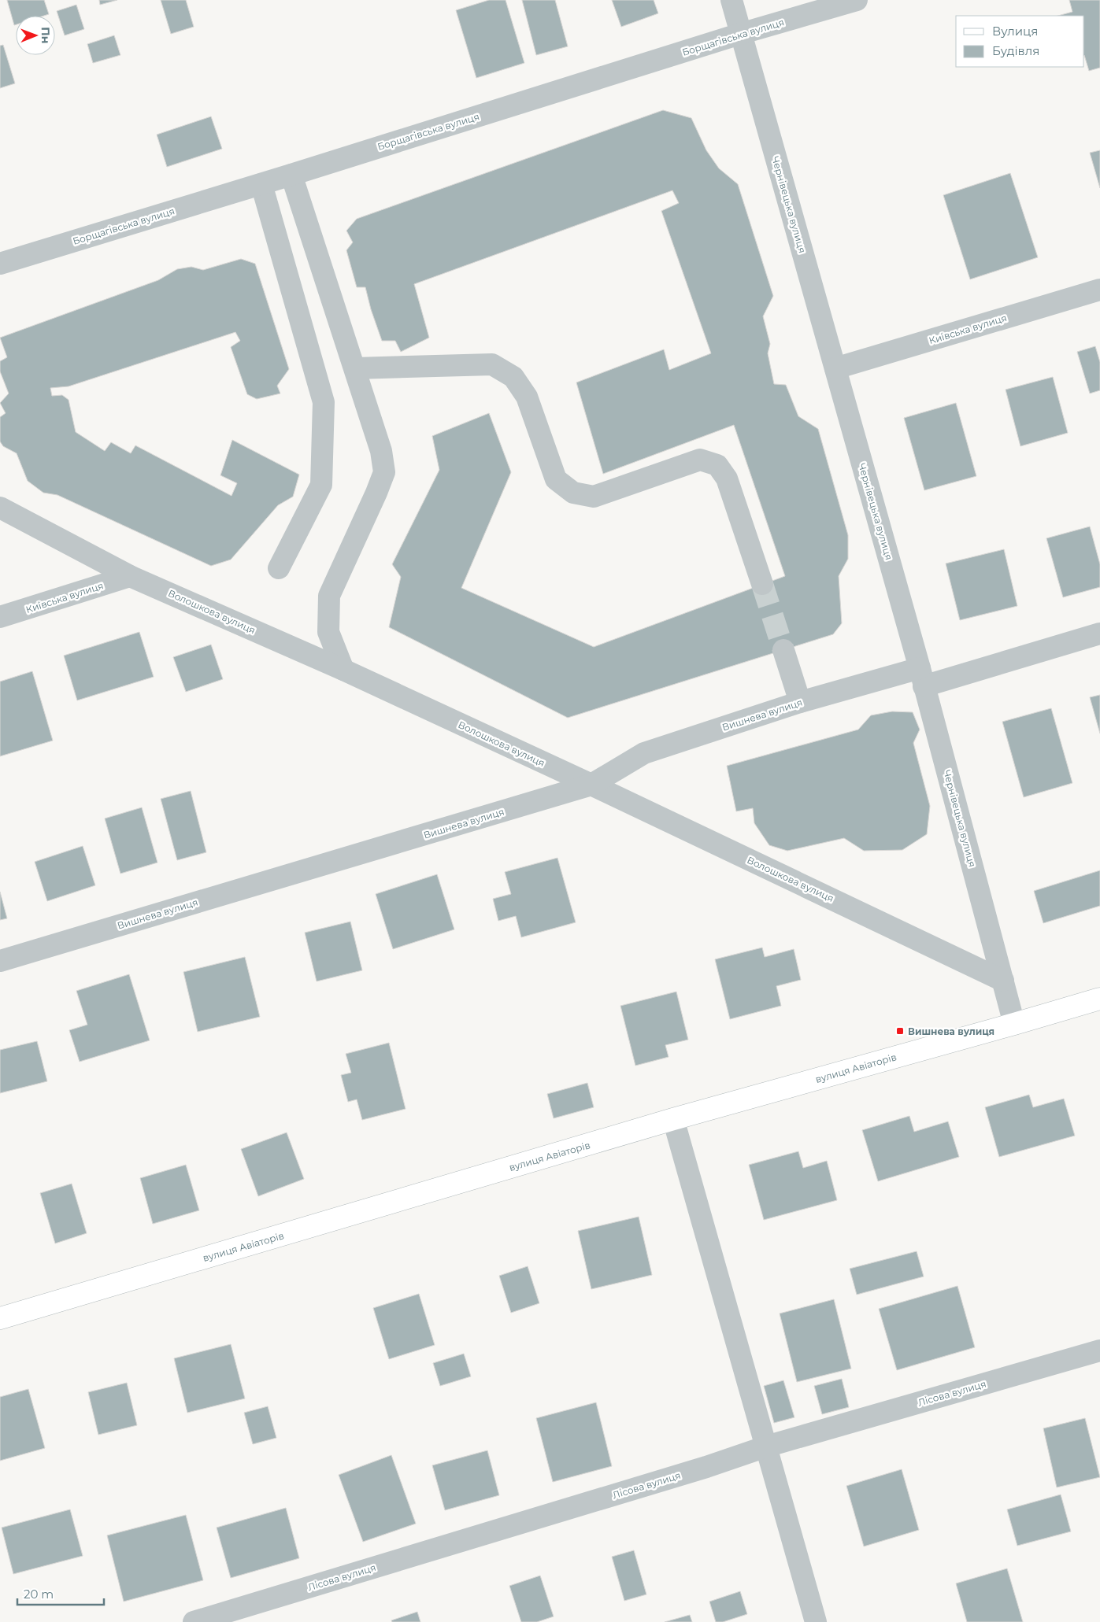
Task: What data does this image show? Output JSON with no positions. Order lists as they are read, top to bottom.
{
  "streets": {
    "main road": ["вулиця Авіаторів"],
    "street": [
      "Борщагівська вулиця",
      "Чернівецька вулиця",
      "Київська вулиця",
      "Волошкова вулиця",
      "Вишнева вулиця",
      "Лісова вулиця"
    ]
  },
  "crossings": [
    ["Борщагівська вулиця", "Чернівецька вулиця"],
    ["Чернівецька вулиця", "Київська вулиця"],
    ["Чернівецька вулиця", "Волошкова вулиця"],
    ["Чернівецька вулиця", "Вишнева вулиця"],
    ["Чернівецька вулиця", "вулиця Авіаторів"],
    ["Київська вулиця", "Волошкова вулиця"],
    ["Волошкова вулиця", "Вишнева вулиця"]
  ],
  "places": {
    "transit": ["Вишнева вулиця"]
  },
  "legend": ["Вулиця", "Будівля"],
  "scale_bar": "20 m",
  "north": "right"
}
